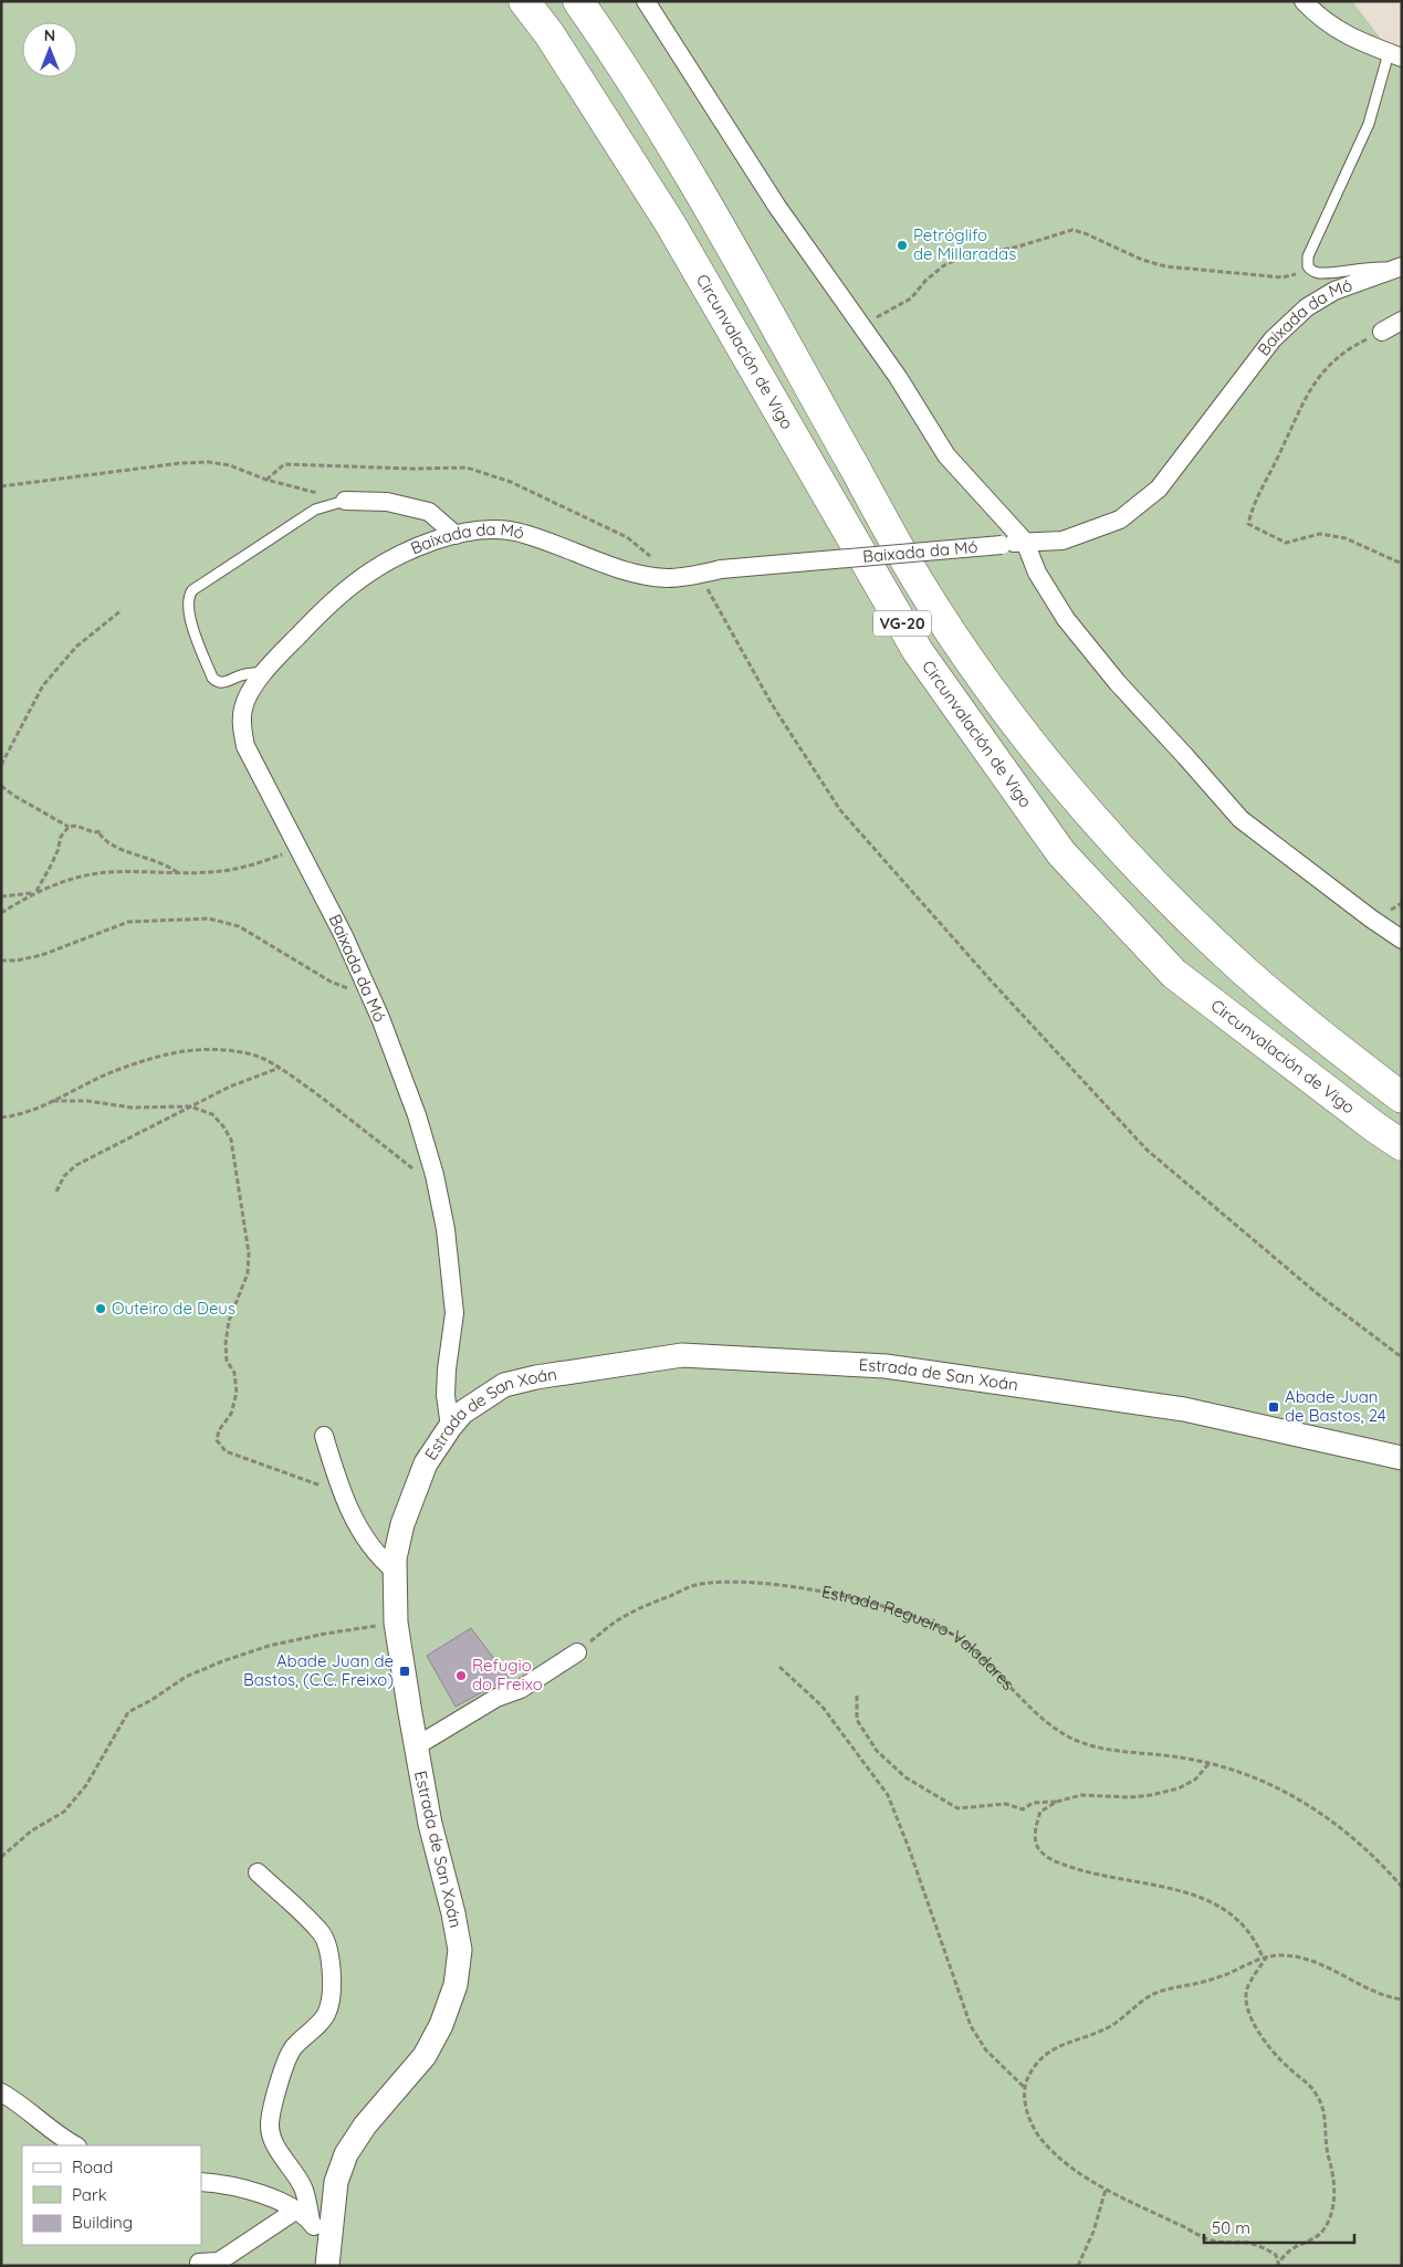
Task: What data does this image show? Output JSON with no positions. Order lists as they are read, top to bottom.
{
  "streets": {
    "highway": ["Circunvalación de Vigo", "VG-20"],
    "street": ["Baixada da Mó", "Estrada de San Xoán"],
    "path": ["Estrada Regueiro-Valadares"]
  },
  "crossings": [
    ["Baixada da Mó", "Estrada de San Xoán"]
  ],
  "places": {
    "other": ["Petróglifo de Millaradas", "Outeiro de Deus", "Refugio do Freixo"],
    "transit": ["Abade Juan de Bastos, 24", "Abade Juan de Bastos, (C.C. Freixo)"]
  },
  "legend": ["Road", "Park", "Building"],
  "scale_bar": "50 m",
  "north": "top"
}
